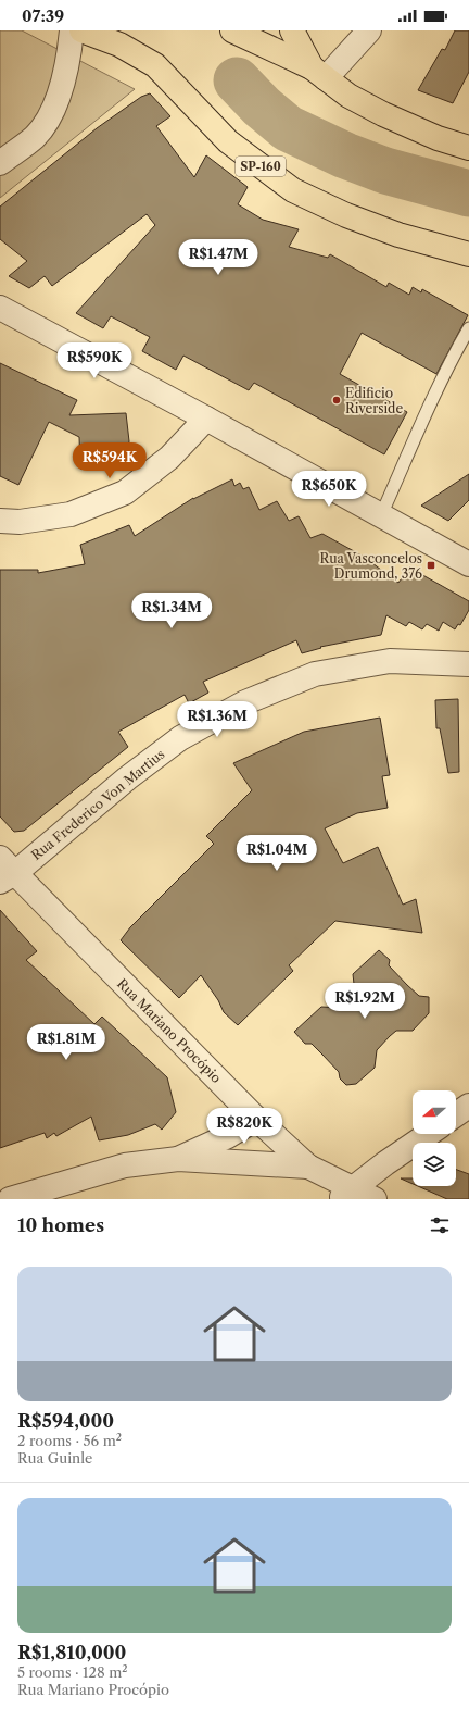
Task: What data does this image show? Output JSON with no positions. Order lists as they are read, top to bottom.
{
  "streets": {
    "main road": ["SP-160"],
    "street": ["Rua Frederico Von Martius", "Rua Mariano Procópio"]
  },
  "crossings": [
    ["Rua Frederico Von Martius", "Rua Mariano Procópio"]
  ],
  "places": {
    "other": ["Edificio Riverside"],
    "transit": ["Rua Vasconcelos Drumond, 376"]
  },
  "north": "left",
  "page": {
    "status": "07:39",
    "price": [
      "R$1.47M",
      "R$590K",
      "R$594K",
      "R$650K",
      "R$1.34M",
      "R$1.36M",
      "R$1.04M",
      "R$1.92M",
      "R$1.81M",
      "R$820K"
    ],
    "heading": "10 homes",
    "list": [
      {
        "name": "R$594,000",
        "note": "2 rooms · 56 m² · Rua Guinle"
      },
      {
        "name": "R$1,810,000",
        "note": "5 rooms · 128 m² · Rua Mariano Procópio"
      }
    ]
  }
}
